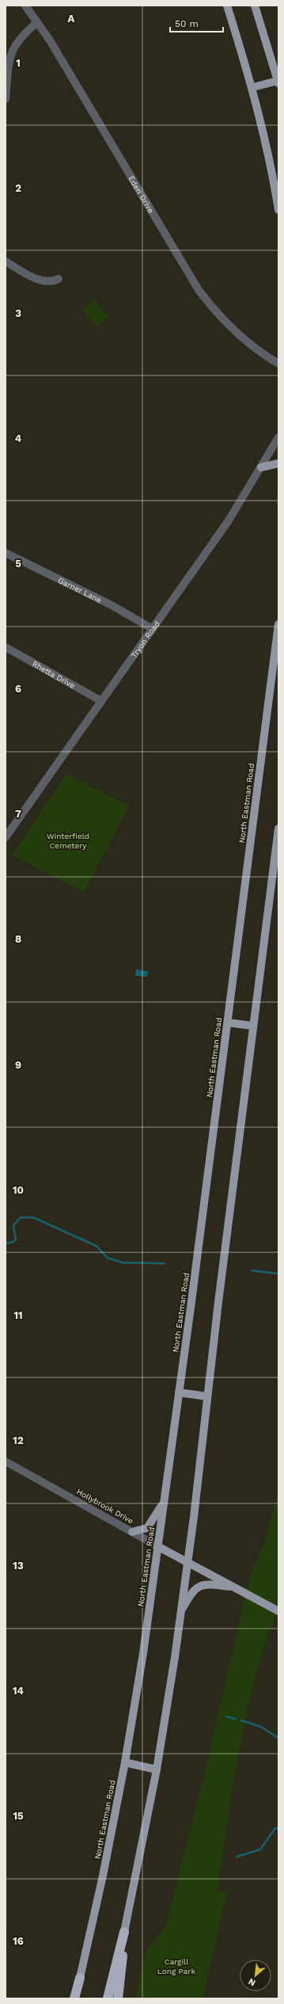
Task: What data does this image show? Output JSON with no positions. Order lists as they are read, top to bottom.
{
  "streets": {
    "highway": ["North Eastman Road"],
    "main road": ["Hollybrook Drive"],
    "street": [
      "Eden Drive",
      "Garner Lane",
      "Tryon Road",
      "Rhetta Drive"
    ]
  },
  "crossings": [
    ["Garner Lane", "Tryon Road"],
    ["Tryon Road", "Rhetta Drive"],
    ["North Eastman Road", "Hollybrook Drive"]
  ],
  "parks": ["Winterfield Cemetery", "Cargill Long Park"],
  "scale_bar": "50 m",
  "north": "bottom left",
  "grid": {
    "columns": ["A"],
    "rows": [
      "1",
      "2",
      "3",
      "4",
      "5",
      "6",
      "7",
      "8",
      "9",
      "10",
      "11",
      "12",
      "13",
      "14",
      "15",
      "16"
    ]
  }
}
